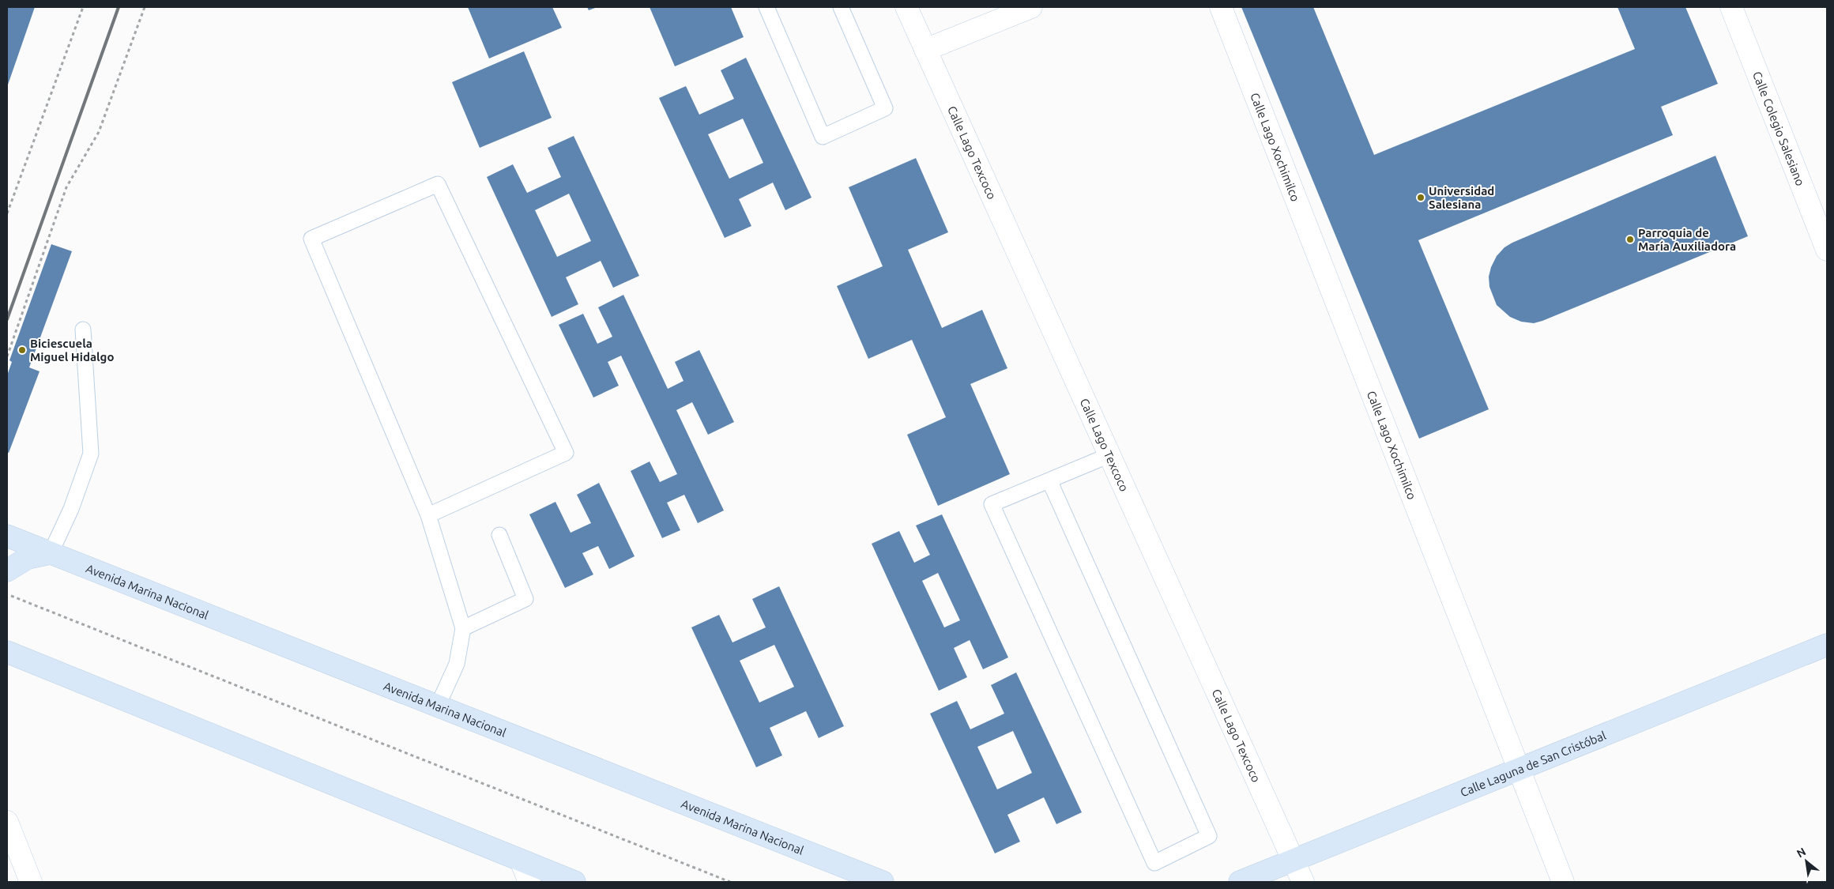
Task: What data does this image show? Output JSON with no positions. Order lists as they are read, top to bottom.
{
  "streets": {
    "main road": ["Avenida Marina Nacional", "Calle Laguna de San Cristóbal"],
    "street": ["Calle Colegio Salesiano", "Calle Lago Xochimilco", "Calle Lago Texcoco"]
  },
  "crossings": [
    ["Calle Lago Xochimilco", "Calle Laguna de San Cristóbal"],
    ["Calle Lago Texcoco", "Calle Laguna de San Cristóbal"]
  ],
  "places": ["Universidad Salesiana", "Parroquia de María Auxiliadora", "Biciescuela Miguel Hidalgo"],
  "north": "top left"
}
